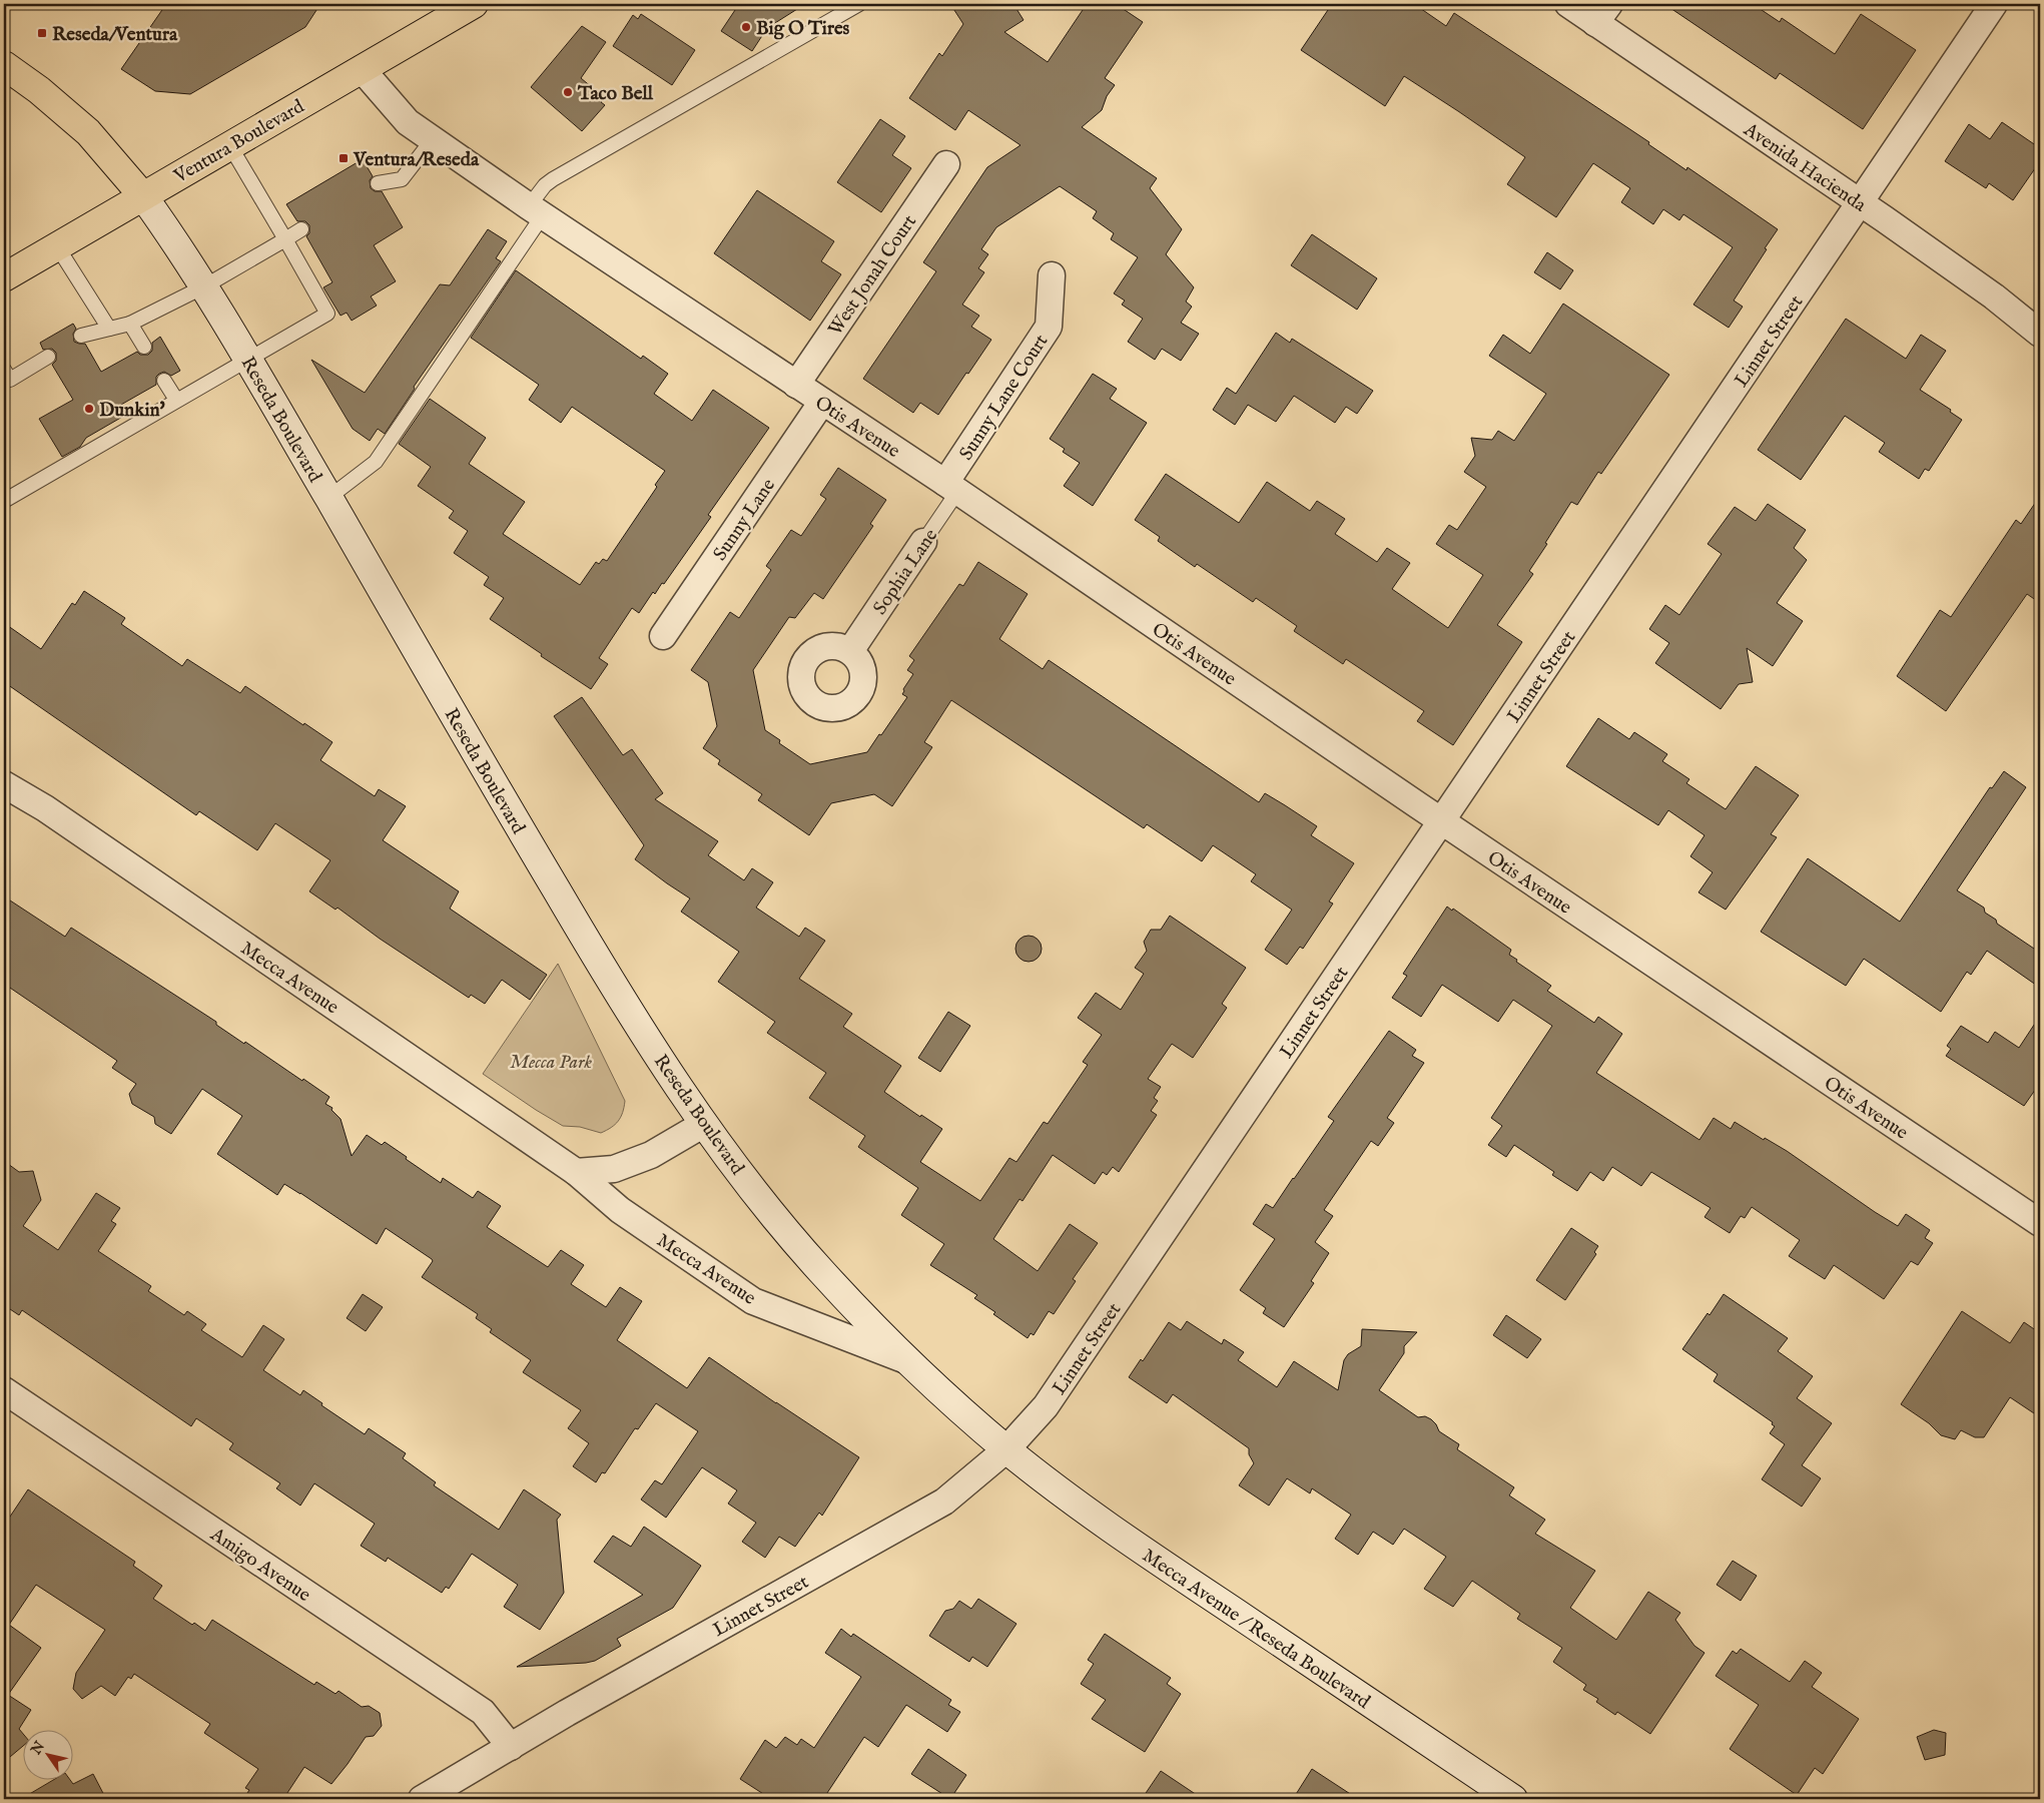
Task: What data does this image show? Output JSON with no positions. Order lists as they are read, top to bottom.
{
  "streets": {
    "main road": ["Ventura Boulevard", "Reseda Boulevard", "Mecca Avenue / Reseda Boulevard"],
    "street": [
      "Avenida Hacienda",
      "West Jonah Court",
      "Linnet Street",
      "Sunny Lane Court",
      "Otis Avenue",
      "Sunny Lane",
      "Sophia Lane",
      "Mecca Avenue",
      "Amigo Avenue"
    ]
  },
  "crossings": [
    ["Ventura Boulevard", "Reseda Boulevard"],
    ["Ventura Boulevard", "Otis Avenue"],
    ["Avenida Hacienda", "Linnet Street"],
    ["West Jonah Court", "Otis Avenue"],
    ["Linnet Street", "Reseda Boulevard"],
    ["Linnet Street", "Otis Avenue"],
    ["Linnet Street", "Amigo Avenue"],
    ["Linnet Street", "Mecca Avenue / Reseda Boulevard"],
    ["Sunny Lane Court", "Otis Avenue"],
    ["Sunny Lane Court", "Sophia Lane"],
    ["Reseda Boulevard", "Mecca Avenue"],
    ["Reseda Boulevard", "Mecca Avenue / Reseda Boulevard"],
    ["Otis Avenue", "Sunny Lane"],
    ["Otis Avenue", "Sophia Lane"]
  ],
  "parks": ["Mecca Park"],
  "places": {
    "other": ["Big O Tires", "Taco Bell", "Dunkin'"],
    "transit": ["Reseda/Ventura", "Ventura/Reseda"]
  },
  "north": "top left"
}
